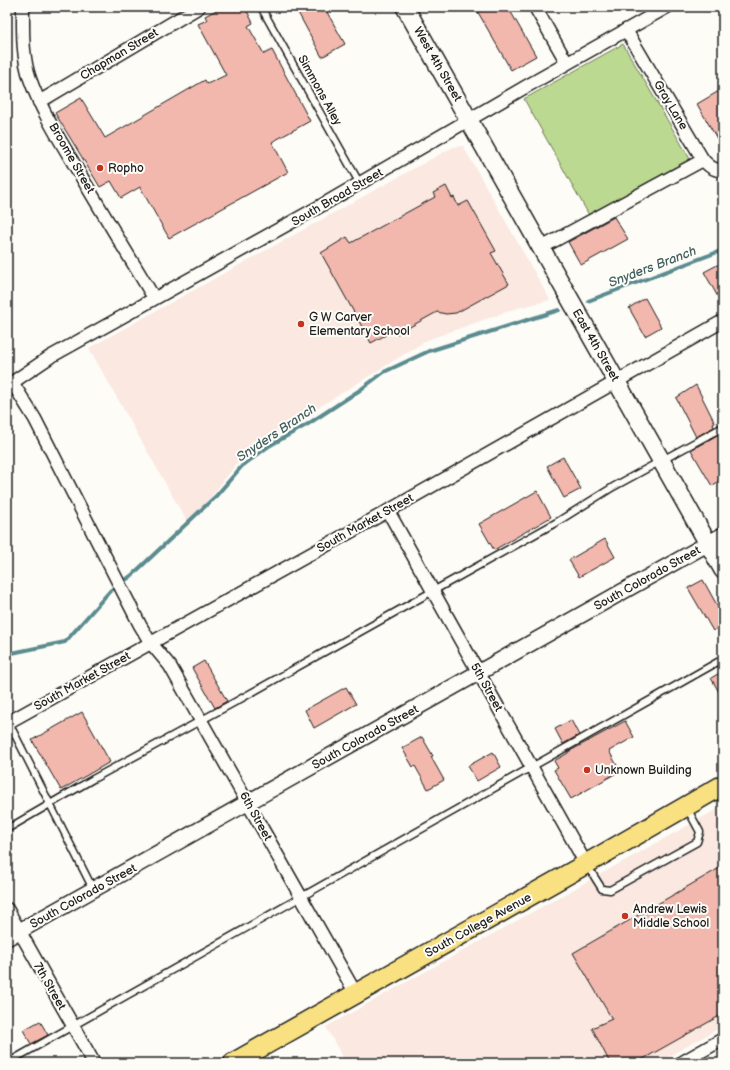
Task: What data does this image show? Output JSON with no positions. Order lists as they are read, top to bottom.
{
  "streets": {
    "main road": ["West 4th Street", "East 4th Street", "South College Avenue"],
    "street": [
      "Chapman Street",
      "Gray Lane",
      "Broome Street",
      "South Broad Street",
      "South Market Street",
      "South Colorado Street",
      "5th Street",
      "6th Street",
      "7th Street"
    ],
    "lane": ["Simmons Alley"]
  },
  "crossings": [
    ["Chapman Street", "Broome Street"],
    ["West 4th Street", "South Broad Street"],
    ["West 4th Street", "East 4th Street"],
    ["Simmons Alley", "South Broad Street"],
    ["Gray Lane", "South Broad Street"],
    ["Broome Street", "South Broad Street"],
    ["South Broad Street", "East 4th Street"],
    ["South Broad Street", "6th Street"],
    ["East 4th Street", "South Market Street"],
    ["East 4th Street", "South Colorado Street"],
    ["South Market Street", "5th Street"],
    ["South Market Street", "6th Street"],
    ["South Colorado Street", "5th Street"],
    ["South Colorado Street", "6th Street"],
    ["South Colorado Street", "7th Street"],
    ["5th Street", "South College Avenue"],
    ["6th Street", "South College Avenue"]
  ],
  "water": ["Snyders Branch"],
  "places": [
    "Ropho",
    "G W Carver Elementary School",
    "Unknown Building",
    "Andrew Lewis Middle School"
  ]
}
